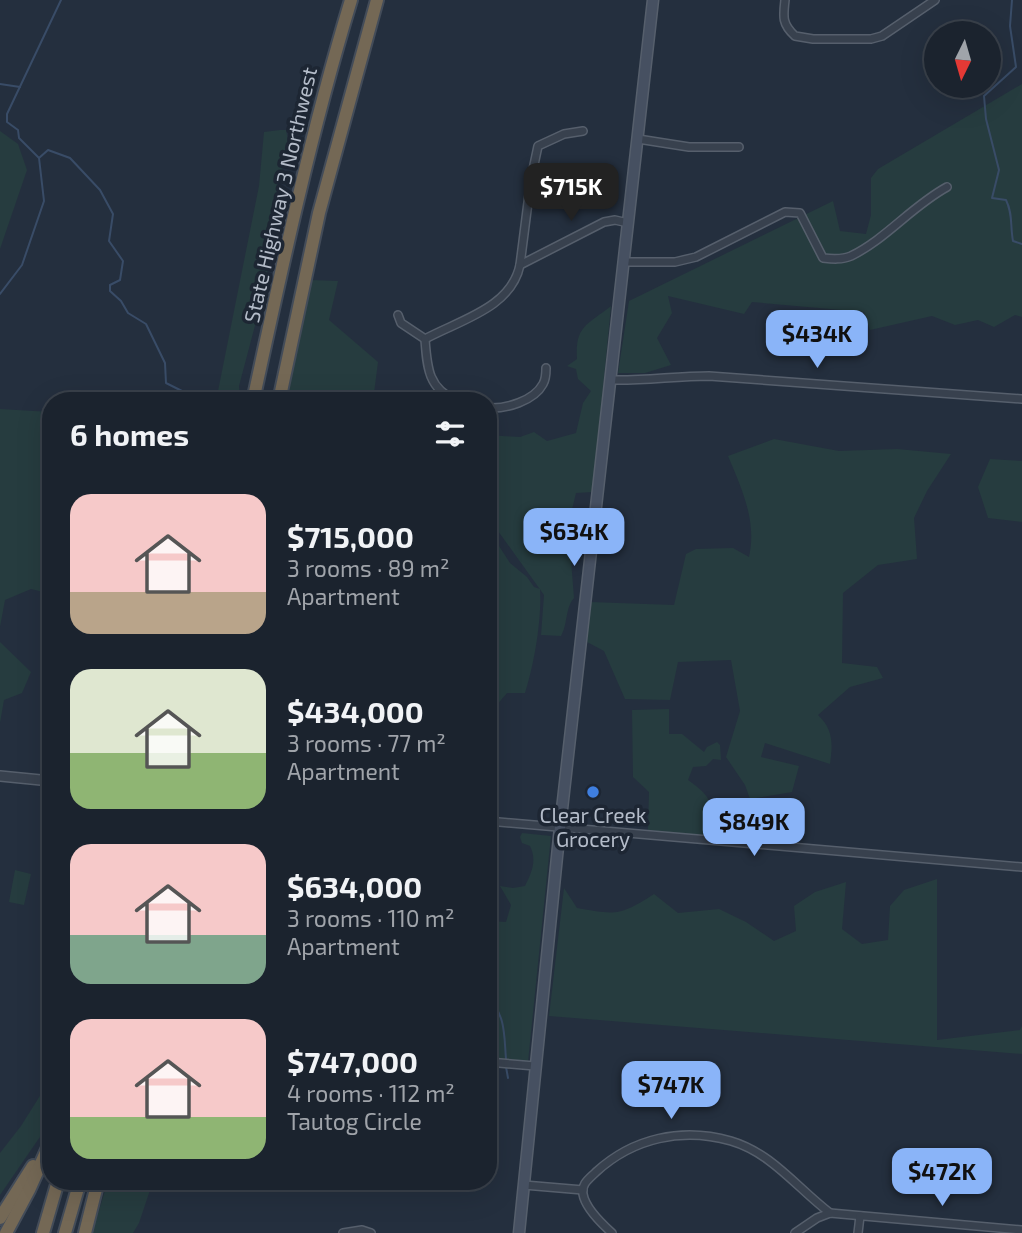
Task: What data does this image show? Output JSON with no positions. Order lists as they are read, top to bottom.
{
  "streets": {
    "highway": ["State Highway 3 Northwest"]
  },
  "places": ["Clear Creek Grocery"],
  "north": "bottom",
  "page": {
    "price": [
      "$715K",
      "$434K",
      "$634K",
      "$849K",
      "$747K",
      "$472K"
    ],
    "heading": "6 homes",
    "list": [
      {
        "name": "$715,000",
        "note": "3 rooms · 89 m² · Apartment"
      },
      {
        "name": "$434,000",
        "note": "3 rooms · 77 m² · Apartment"
      },
      {
        "name": "$634,000",
        "note": "3 rooms · 110 m² · Apartment"
      },
      {
        "name": "$747,000",
        "note": "4 rooms · 112 m² · Tautog Circle"
      }
    ]
  }
}
